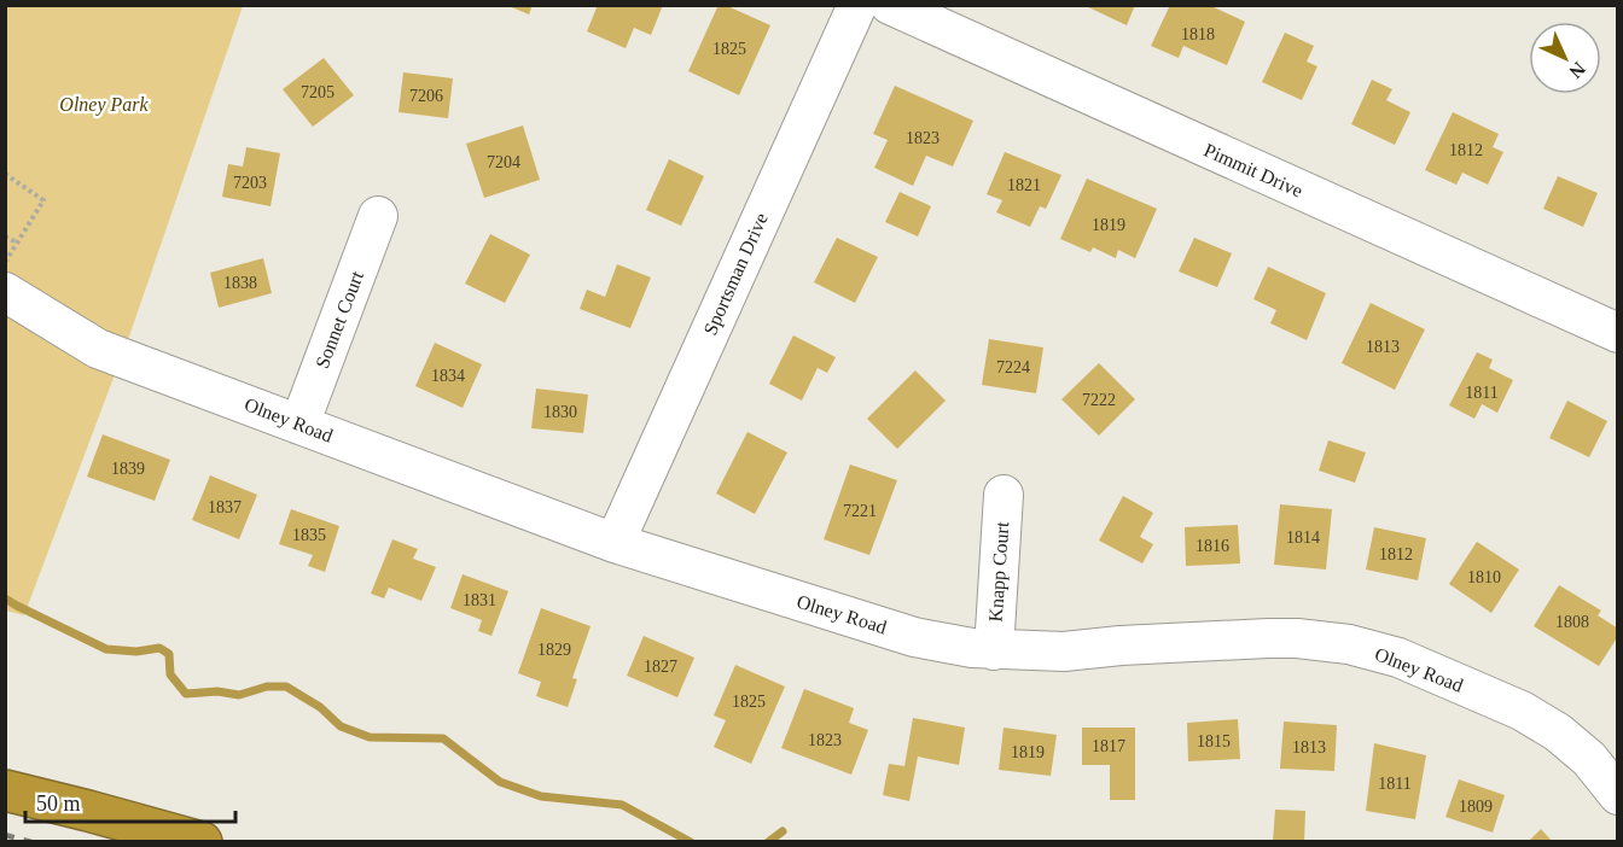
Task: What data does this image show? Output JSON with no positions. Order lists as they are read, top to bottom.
{
  "streets": {
    "street": [
      "Pimmit Drive",
      "Sportsman Drive",
      "Sonnet Court",
      "Olney Road",
      "Knapp Court"
    ]
  },
  "crossings": [
    ["Sportsman Drive", "Olney Road"],
    ["Sonnet Court", "Olney Road"],
    ["Olney Road", "Knapp Court"]
  ],
  "parks": ["Olney Park"],
  "house_numbers": [
    "1818",
    "1825",
    "7205",
    "7206",
    "1823",
    "1812",
    "7204",
    "7203",
    "1821",
    "1819",
    "1838",
    "1813",
    "7224",
    "1834",
    "1811",
    "7222",
    "1830",
    "1839",
    "1837",
    "7221",
    "1835",
    "1814",
    "1816",
    "1812",
    "1810",
    "1831",
    "1808",
    "1829",
    "1827",
    "1825",
    "1823",
    "1815",
    "1817",
    "1813",
    "1819",
    "1811",
    "1809"
  ],
  "scale_bar": "50 m",
  "north": "bottom right"
}
